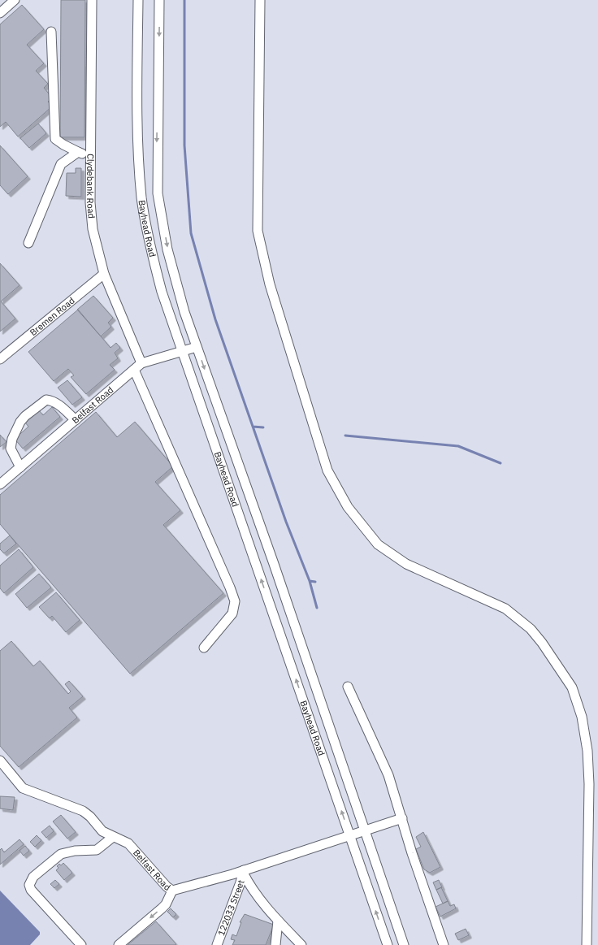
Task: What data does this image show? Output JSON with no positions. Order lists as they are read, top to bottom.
{
  "streets": {
    "street": [
      "Clydebank Road",
      "Bayhead Road",
      "Bremen Road",
      "Belfast Road",
      "122033 Street"
    ]
  },
  "crossings": [
    ["Clydebank Road", "Bremen Road"],
    ["Clydebank Road", "Belfast Road"],
    ["Bayhead Road", "Belfast Road"],
    ["Belfast Road", "122033 Street"]
  ]
}
